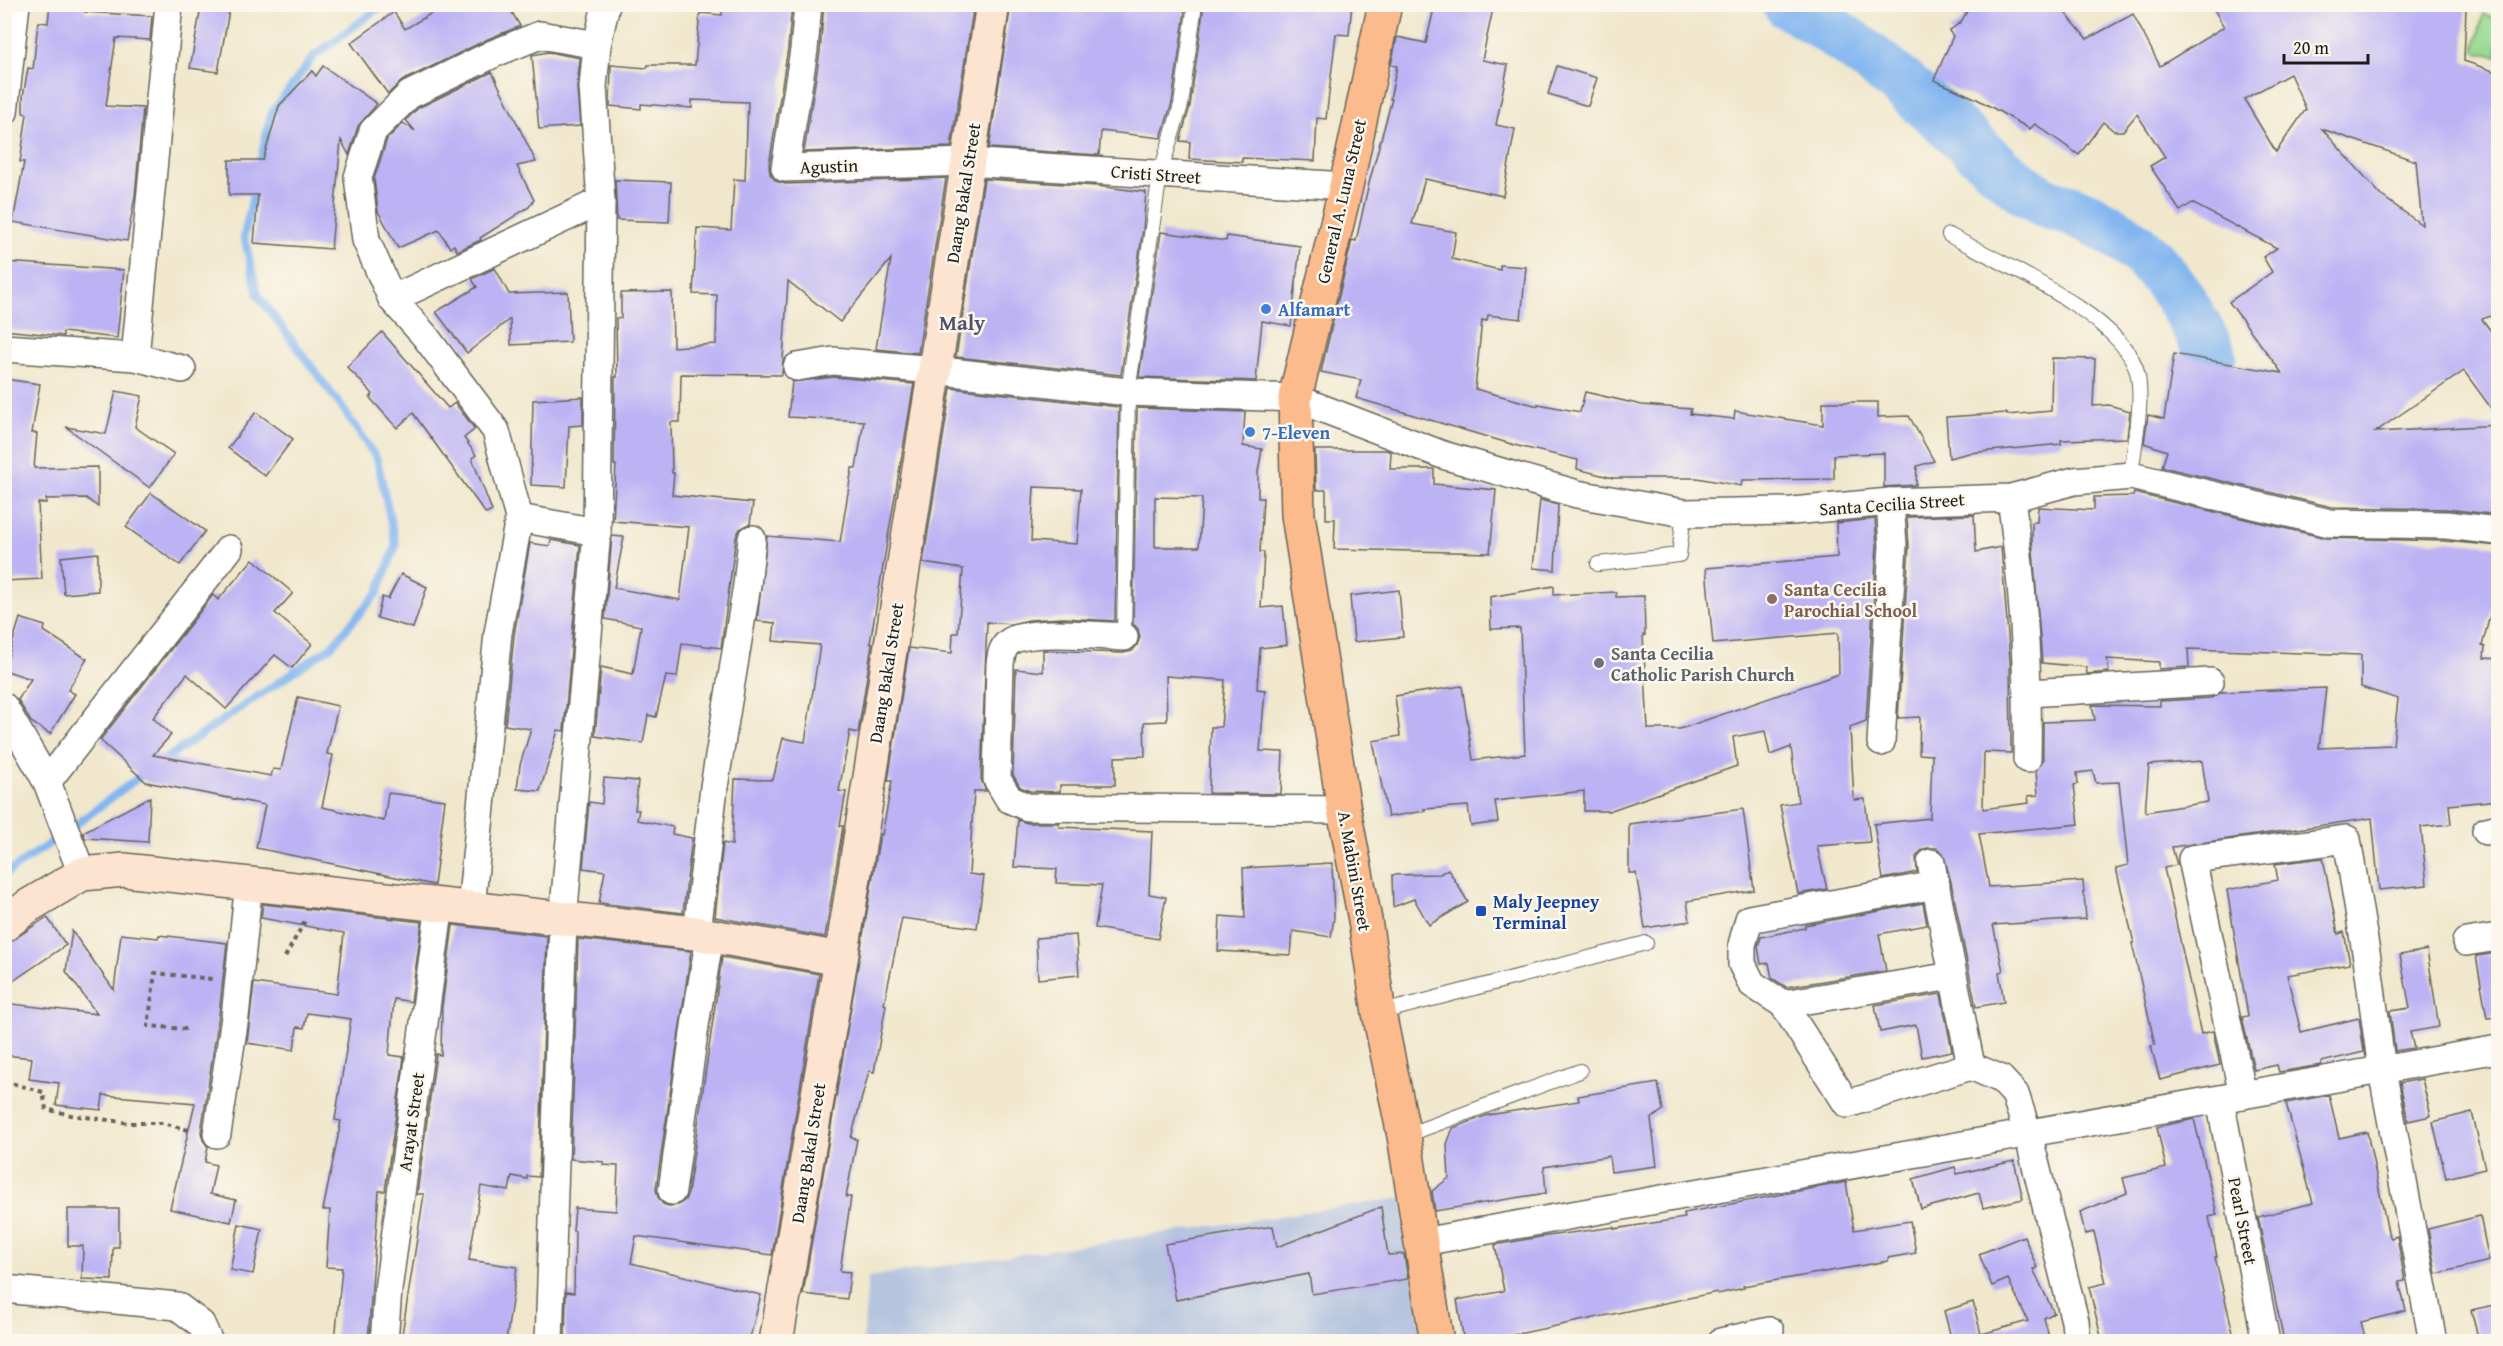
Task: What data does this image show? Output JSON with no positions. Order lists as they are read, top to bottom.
{
  "streets": {
    "main road": ["General A. Luna Street", "A. Mabini Street"],
    "street": [
      "Agustin",
      "Cristi Street",
      "Daang Bakal Street",
      "Santa Cecilia Street",
      "Arayat Street",
      "Pearl Street"
    ]
  },
  "crossings": [
    ["Agustin", "Cristi Street"],
    ["Agustin", "Daang Bakal Street"],
    ["Cristi Street", "Daang Bakal Street"],
    ["Cristi Street", "General A. Luna Street"],
    ["Daang Bakal Street", "Santa Cecilia Street"],
    ["General A. Luna Street", "Santa Cecilia Street"],
    ["General A. Luna Street", "A. Mabini Street"],
    ["Santa Cecilia Street", "A. Mabini Street"]
  ],
  "districts": ["Maly"],
  "places": {
    "other": [
      "Alfamart",
      "7-Eleven",
      "Santa Cecilia Parochial School",
      "Santa Cecilia Catholic Parish Church"
    ],
    "transit": ["Maly Jeepney Terminal"]
  },
  "scale_bar": "20 m"
}
